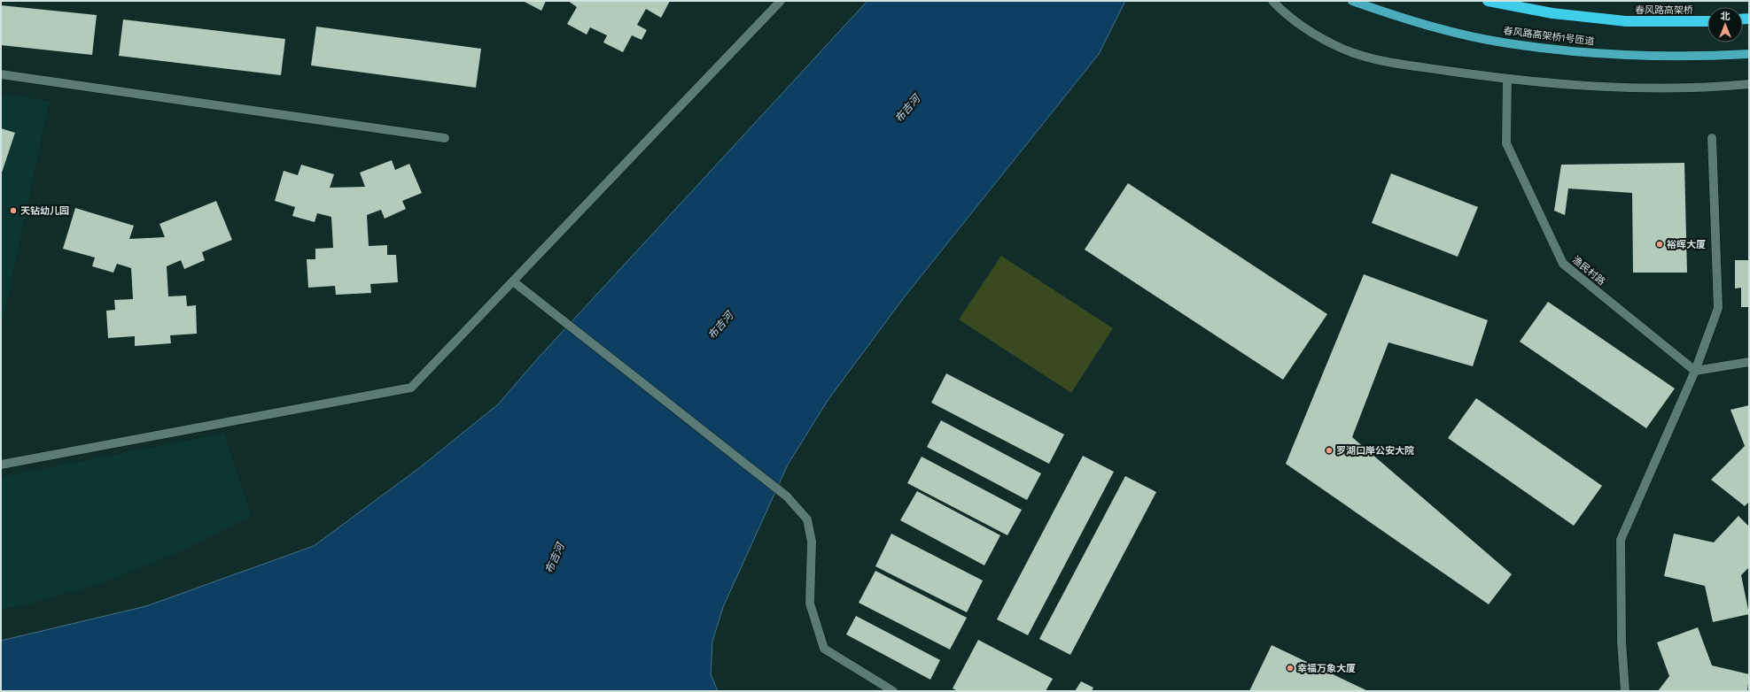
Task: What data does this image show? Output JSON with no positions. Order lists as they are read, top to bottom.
{
  "streets": {
    "highway": ["春风路高架桥"],
    "main road": ["春风路高架桥1号匝道"],
    "street": ["渔民村路"]
  },
  "water": ["布吉河"],
  "places": [
    "天钻幼儿园",
    "裕晖大厦",
    "罗湖口岸公安大院",
    "幸福万象大厦"
  ],
  "north": "top"
}
